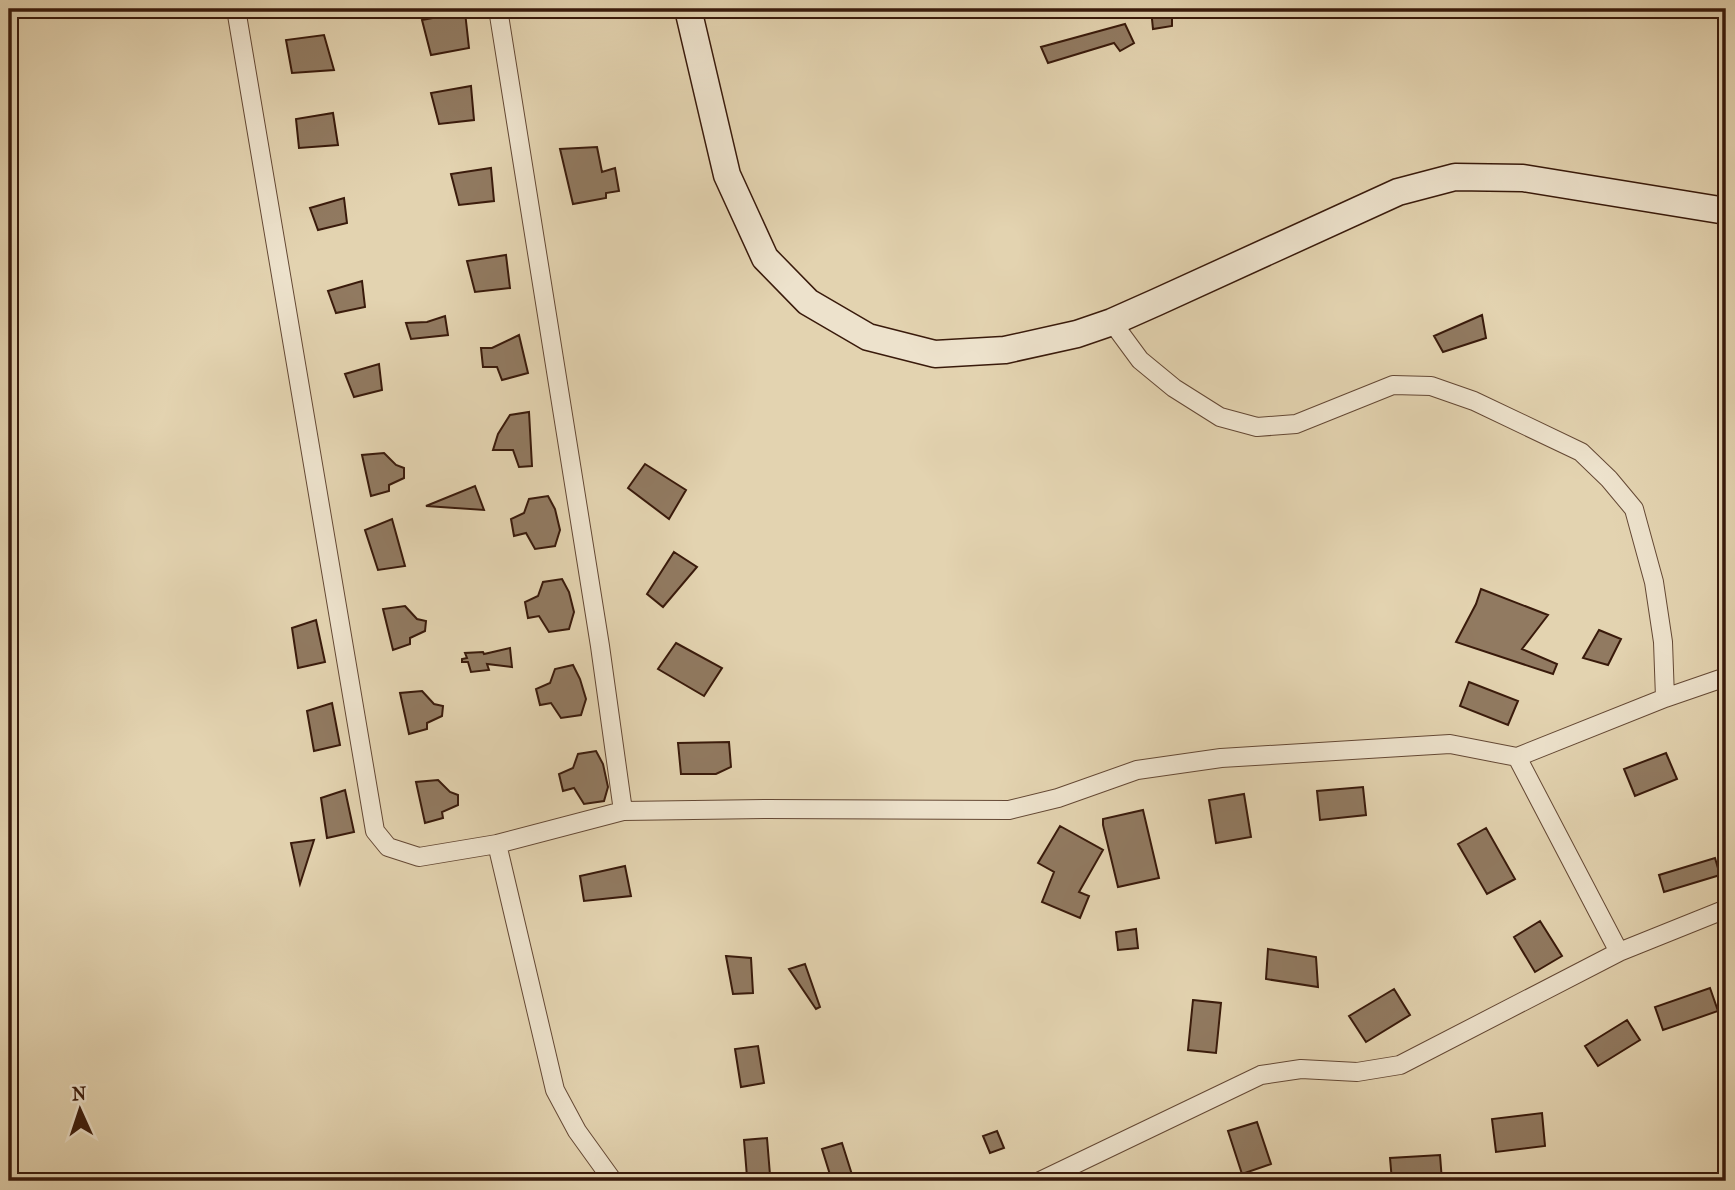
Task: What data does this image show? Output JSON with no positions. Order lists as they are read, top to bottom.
{
  "north": "top"
}
